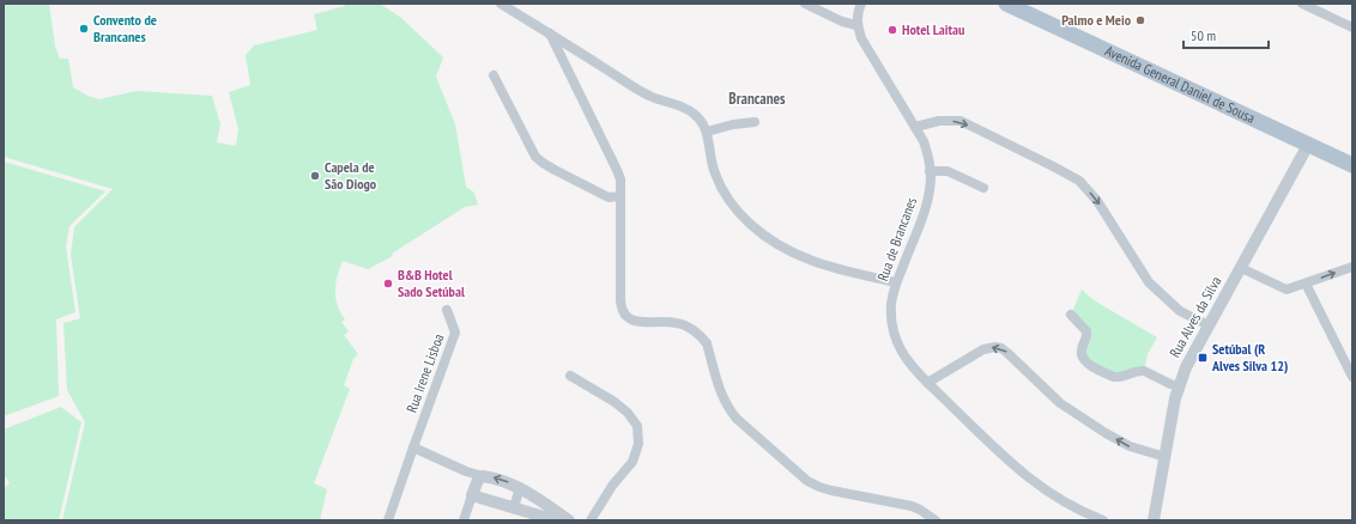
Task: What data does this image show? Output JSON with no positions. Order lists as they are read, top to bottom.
{
  "streets": {
    "main road": ["Avenida General Daniel de Sousa"],
    "street": ["Rua de Brancanes", "Rua Alves da Silva", "Rua Irene Lisboa"]
  },
  "crossings": [
    ["Avenida General Daniel de Sousa", "Rua Alves da Silva"]
  ],
  "districts": ["Brancanes"],
  "places": {
    "other": [
      "Palmo e Meio",
      "Convento de Brancanes",
      "Hotel Laitau",
      "Capela de São Diogo",
      "B&B Hotel Sado Setúbal"
    ],
    "transit": ["Setúbal (R Alves Silva 12)"]
  },
  "scale_bar": "50 m"
}
